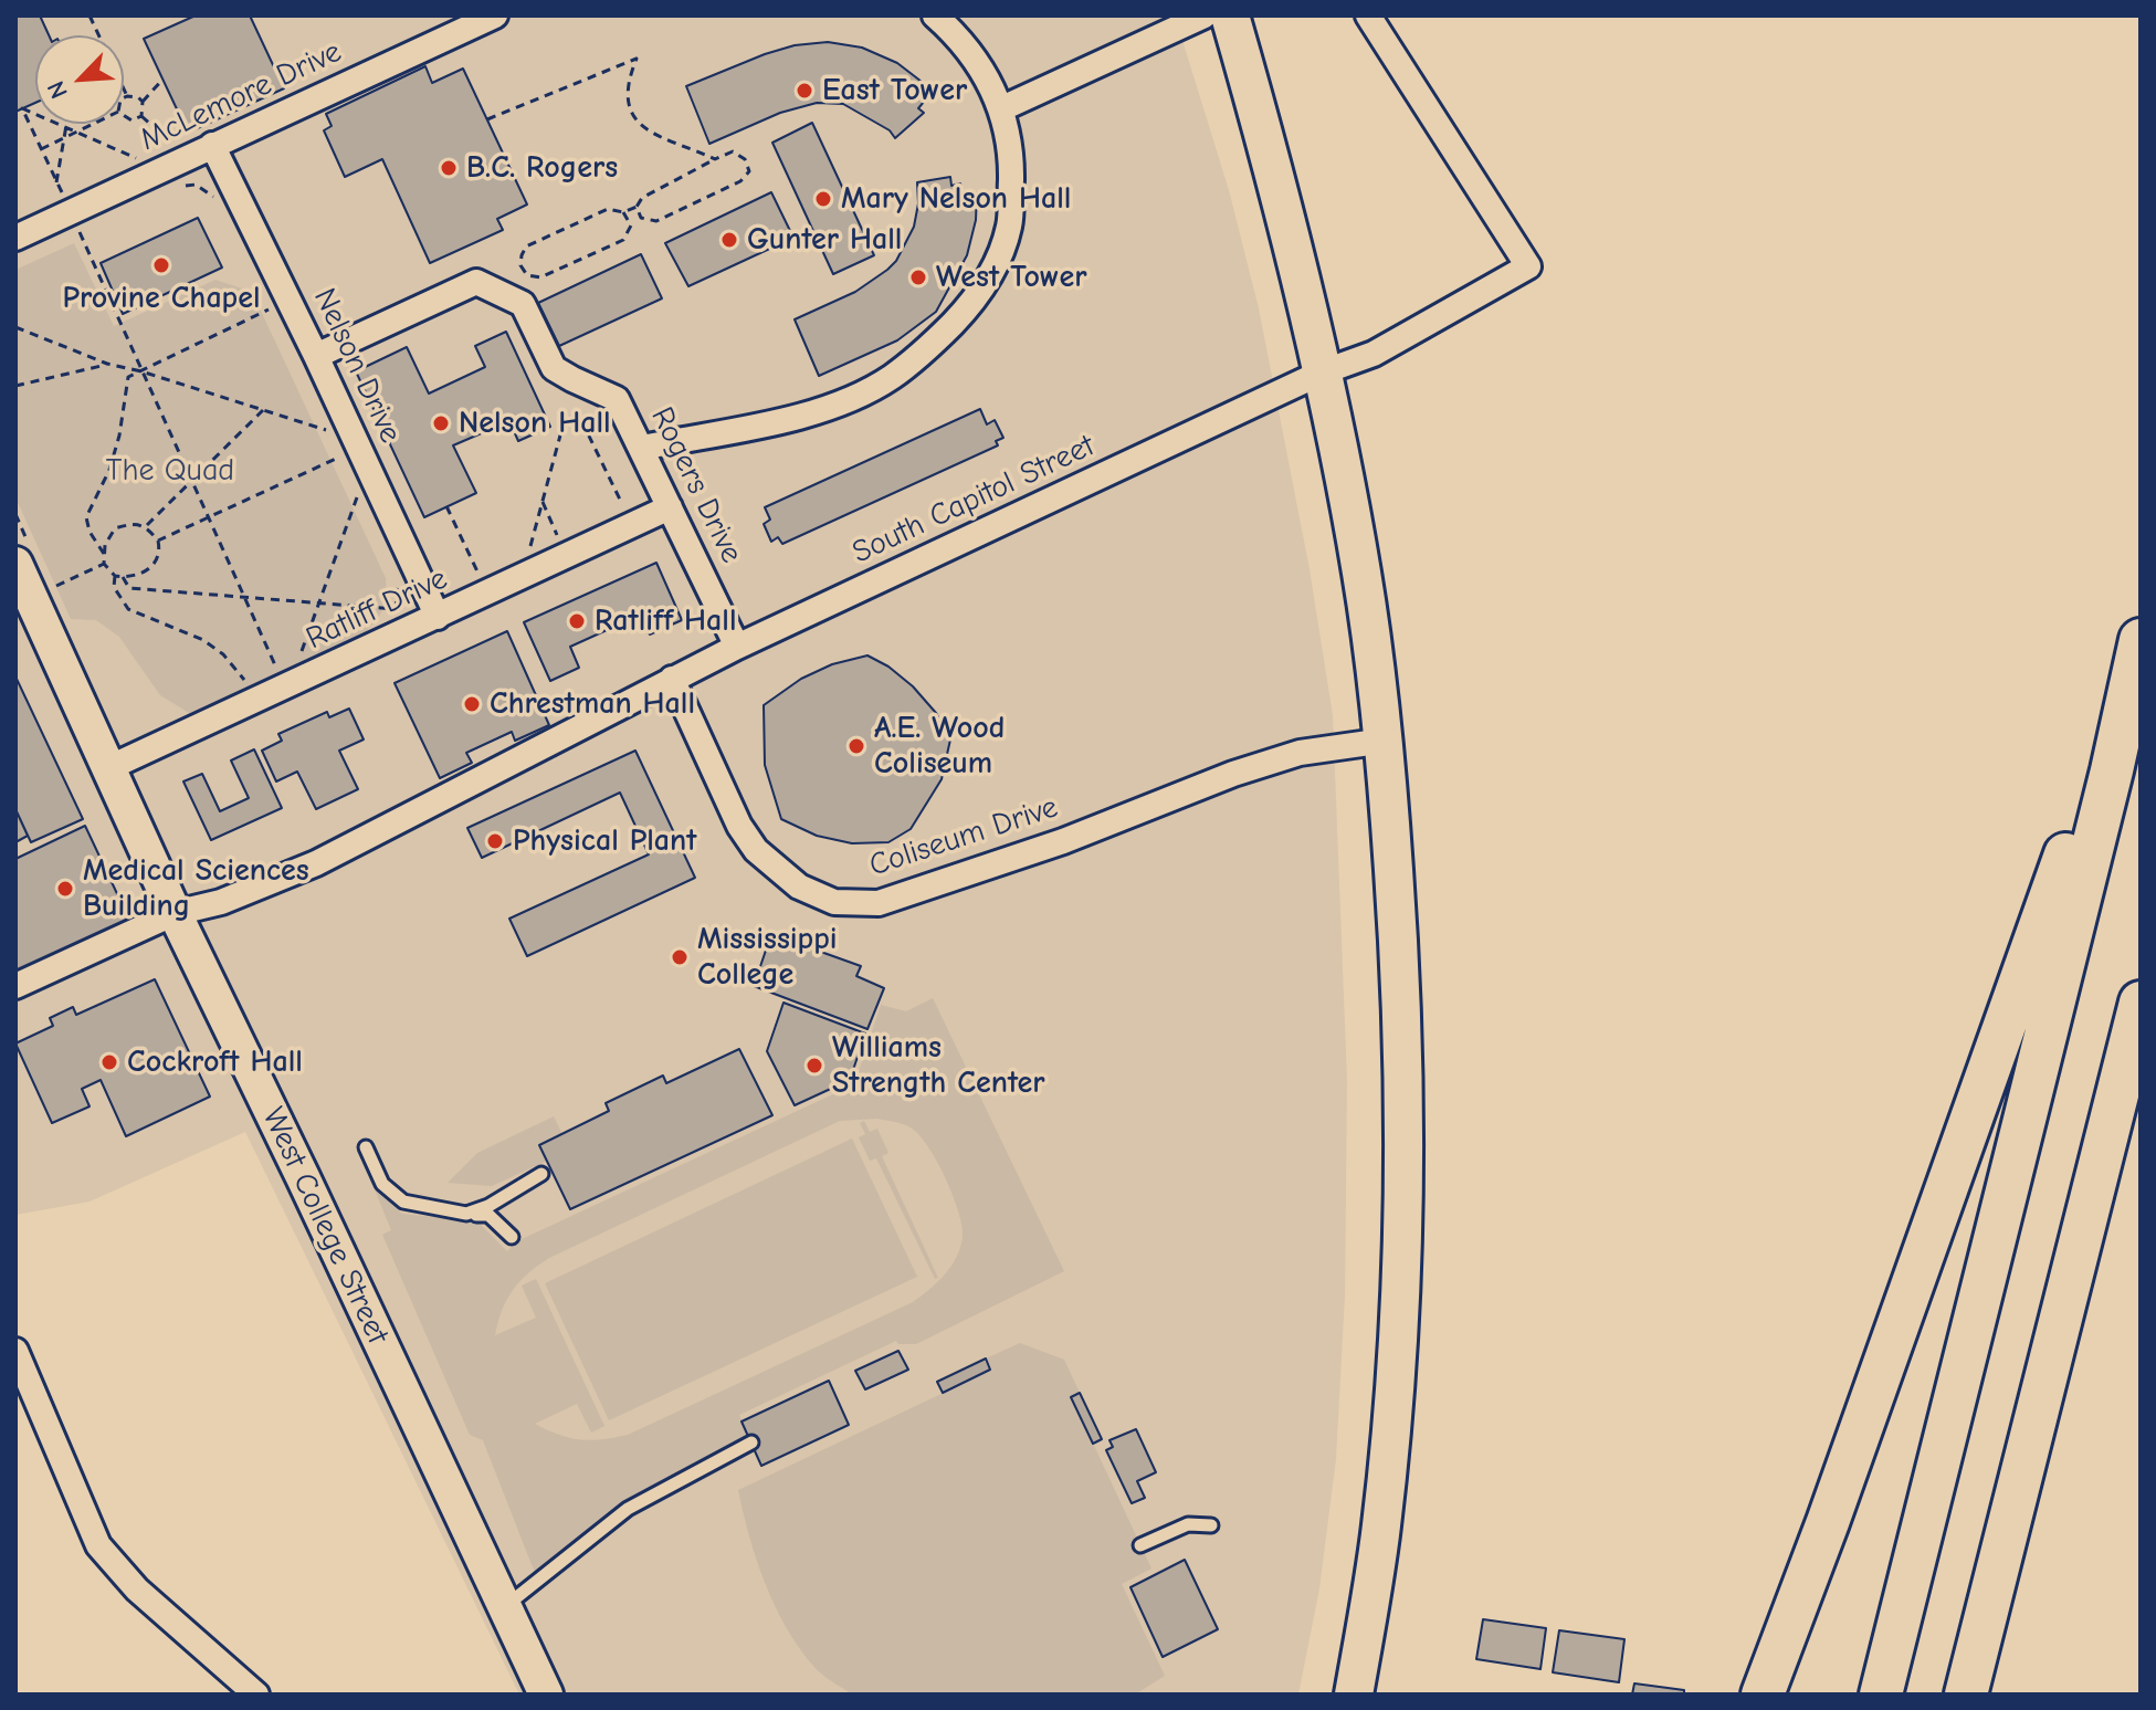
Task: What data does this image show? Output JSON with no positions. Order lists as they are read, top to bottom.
{
  "streets": {
    "street": [
      "McLemore Drive",
      "Nelson Drive",
      "Rogers Drive",
      "South Capitol Street",
      "Ratliff Drive",
      "Coliseum Drive",
      "West College Street"
    ]
  },
  "crossings": [
    ["McLemore Drive", "Nelson Drive"],
    ["Nelson Drive", "Rogers Drive"],
    ["Nelson Drive", "Ratliff Drive"],
    ["Rogers Drive", "South Capitol Street"],
    ["Rogers Drive", "Ratliff Drive"],
    ["South Capitol Street", "Coliseum Drive"],
    ["South Capitol Street", "West College Street"],
    ["Ratliff Drive", "West College Street"]
  ],
  "parks": ["The Quad"],
  "places": [
    "East Tower",
    "B.C. Rogers",
    "Mary Nelson Hall",
    "Gunter Hall",
    "Provine Chapel",
    "West Tower",
    "Nelson Hall",
    "Ratliff Hall",
    "Chrestman Hall",
    "A.E. Wood Coliseum",
    "Physical Plant",
    "Medical Sciences Building",
    "Mississippi College",
    "Cockroft Hall",
    "Williams Strength Center"
  ],
  "north": "bottom left"
}
